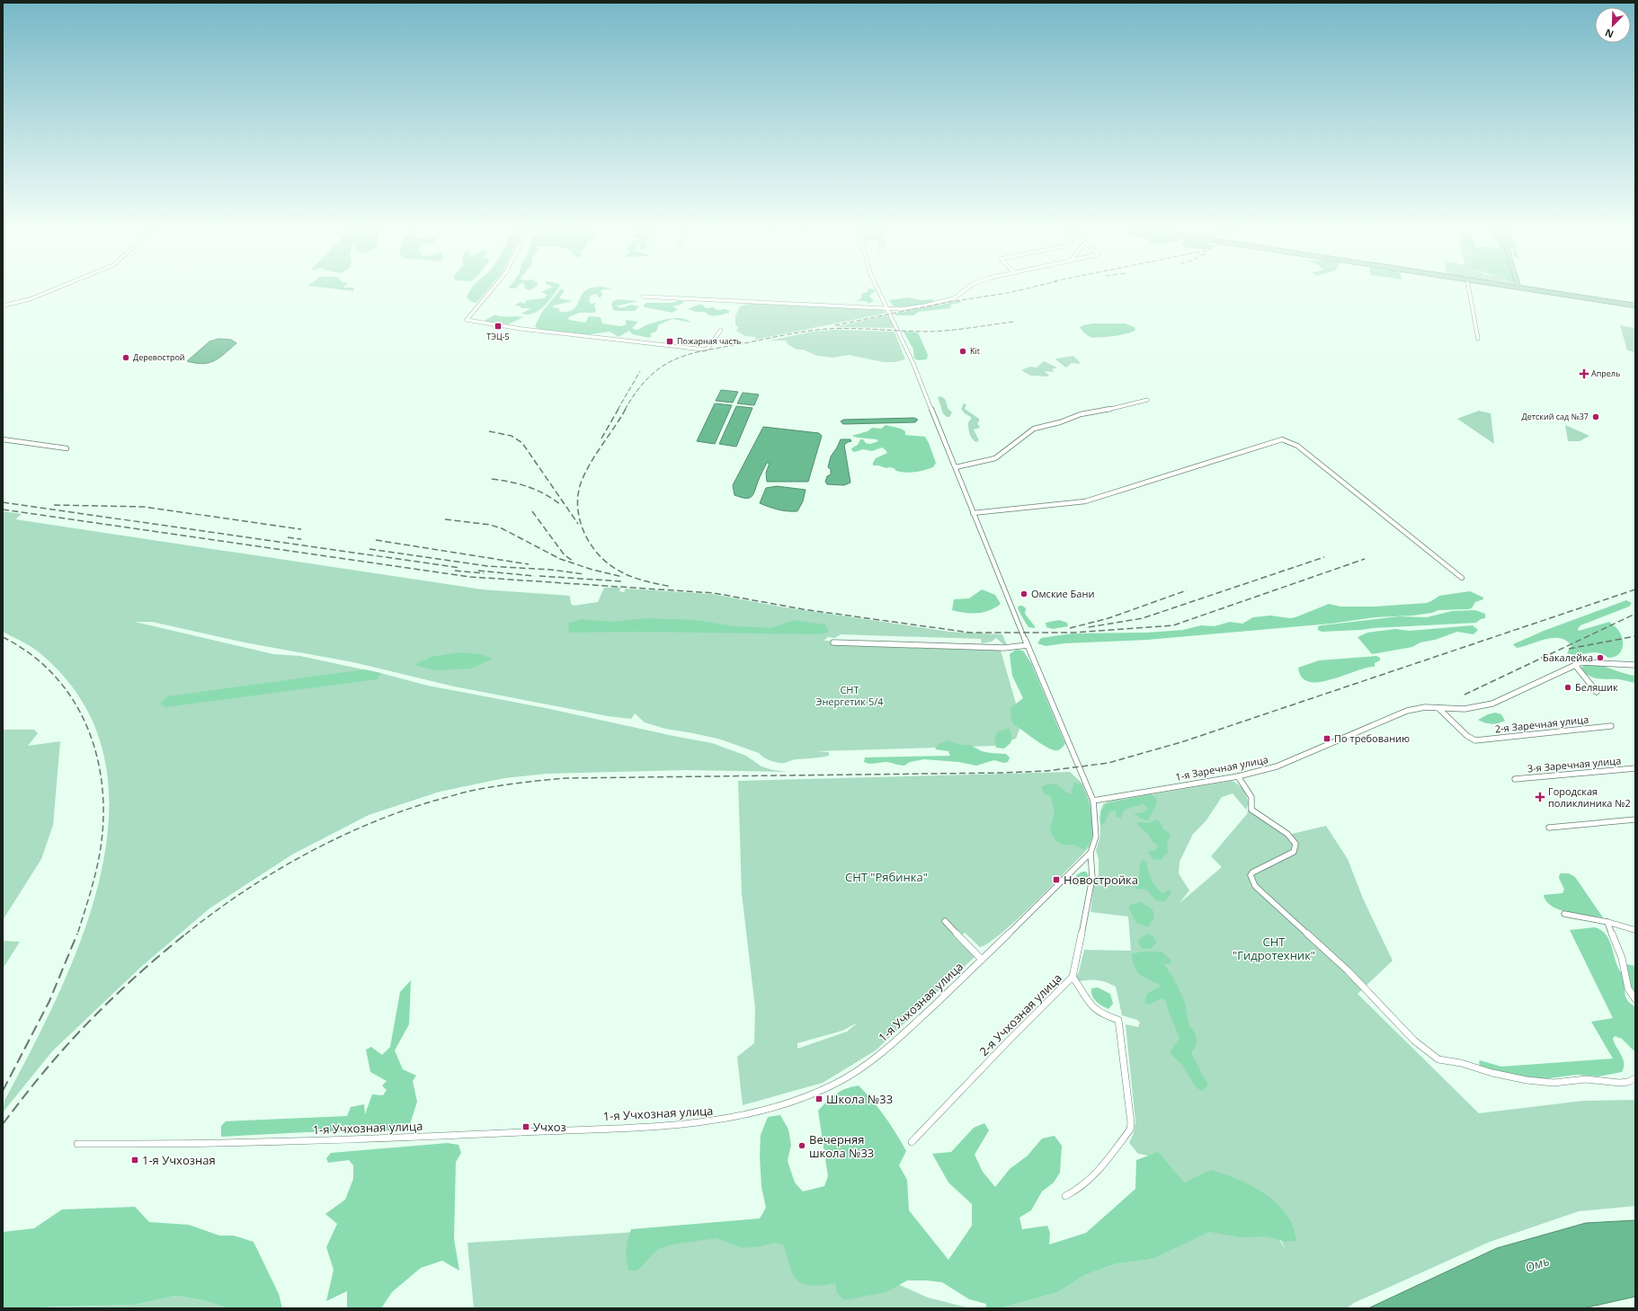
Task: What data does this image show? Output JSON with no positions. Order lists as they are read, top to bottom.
{
  "streets": {
    "street": [
      "2-я Заречная улица",
      "3-я Заречная улица",
      "1-я Заречная улица",
      "1-я Учхозная улица",
      "2-я Учхозная улица"
    ]
  },
  "crossings": [
    ["2-я Заречная улица", "1-я Заречная улица"],
    ["1-я Заречная улица", "1-я Учхозная улица"],
    ["1-я Учхозная улица", "2-я Учхозная улица"]
  ],
  "water": ["Омь"],
  "parks": ["СНТ Энергетик 5/4", "СНТ \"Рябинка\"", "СНТ \"Гидротехник\""],
  "places": {
    "transit": [
      "ТЭЦ-5",
      "Пожарная часть",
      "По требованию",
      "Новостройка",
      "Школа №33",
      "Учхоз",
      "1-я Учхозная"
    ],
    "other": [
      "Kit",
      "Деревострой",
      "Детский сад №37",
      "Омские Бани",
      "Бакалейка",
      "Беляшик",
      "Вечерняя школа №33"
    ],
    "health": ["Апрель", "Городская поликлиника №2"]
  },
  "north": "bottom left"
}
